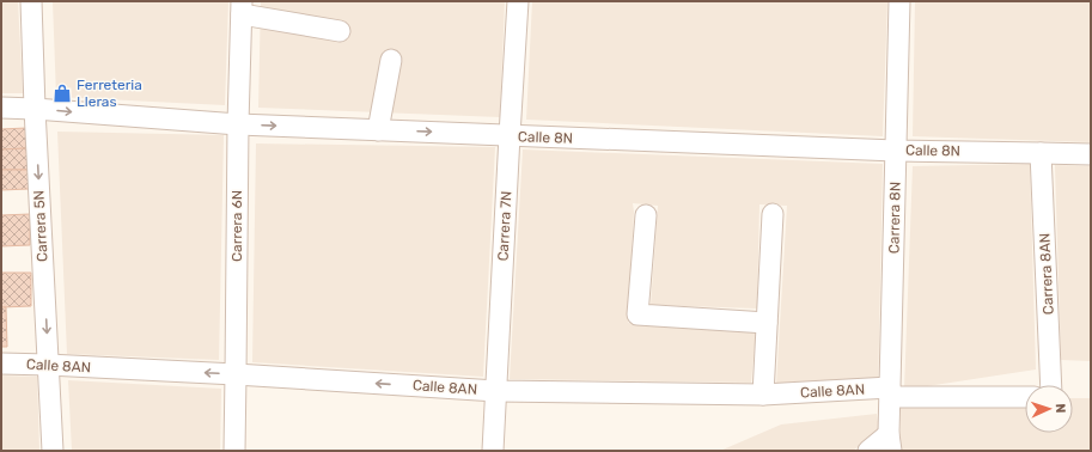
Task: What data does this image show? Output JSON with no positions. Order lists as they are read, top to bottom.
{
  "streets": {
    "street": [
      "Calle 8N",
      "Carrera 8N",
      "Carrera 5N",
      "Carrera 6N",
      "Carrera 7N",
      "Carrera 8AN",
      "Calle 8AN"
    ]
  },
  "crossings": [
    ["Calle 8N", "Carrera 8N"],
    ["Calle 8N", "Carrera 5N"],
    ["Calle 8N", "Carrera 6N"],
    ["Calle 8N", "Carrera 7N"],
    ["Calle 8N", "Carrera 8AN"],
    ["Carrera 8N", "Calle 8AN"],
    ["Carrera 5N", "Calle 8AN"],
    ["Carrera 6N", "Calle 8AN"],
    ["Carrera 7N", "Calle 8AN"]
  ],
  "one_way": ["Calle 8N", "Carrera 5N", "Calle 8AN"],
  "places": {
    "shop": ["Ferreteria Lleras"]
  },
  "north": "right"
}
